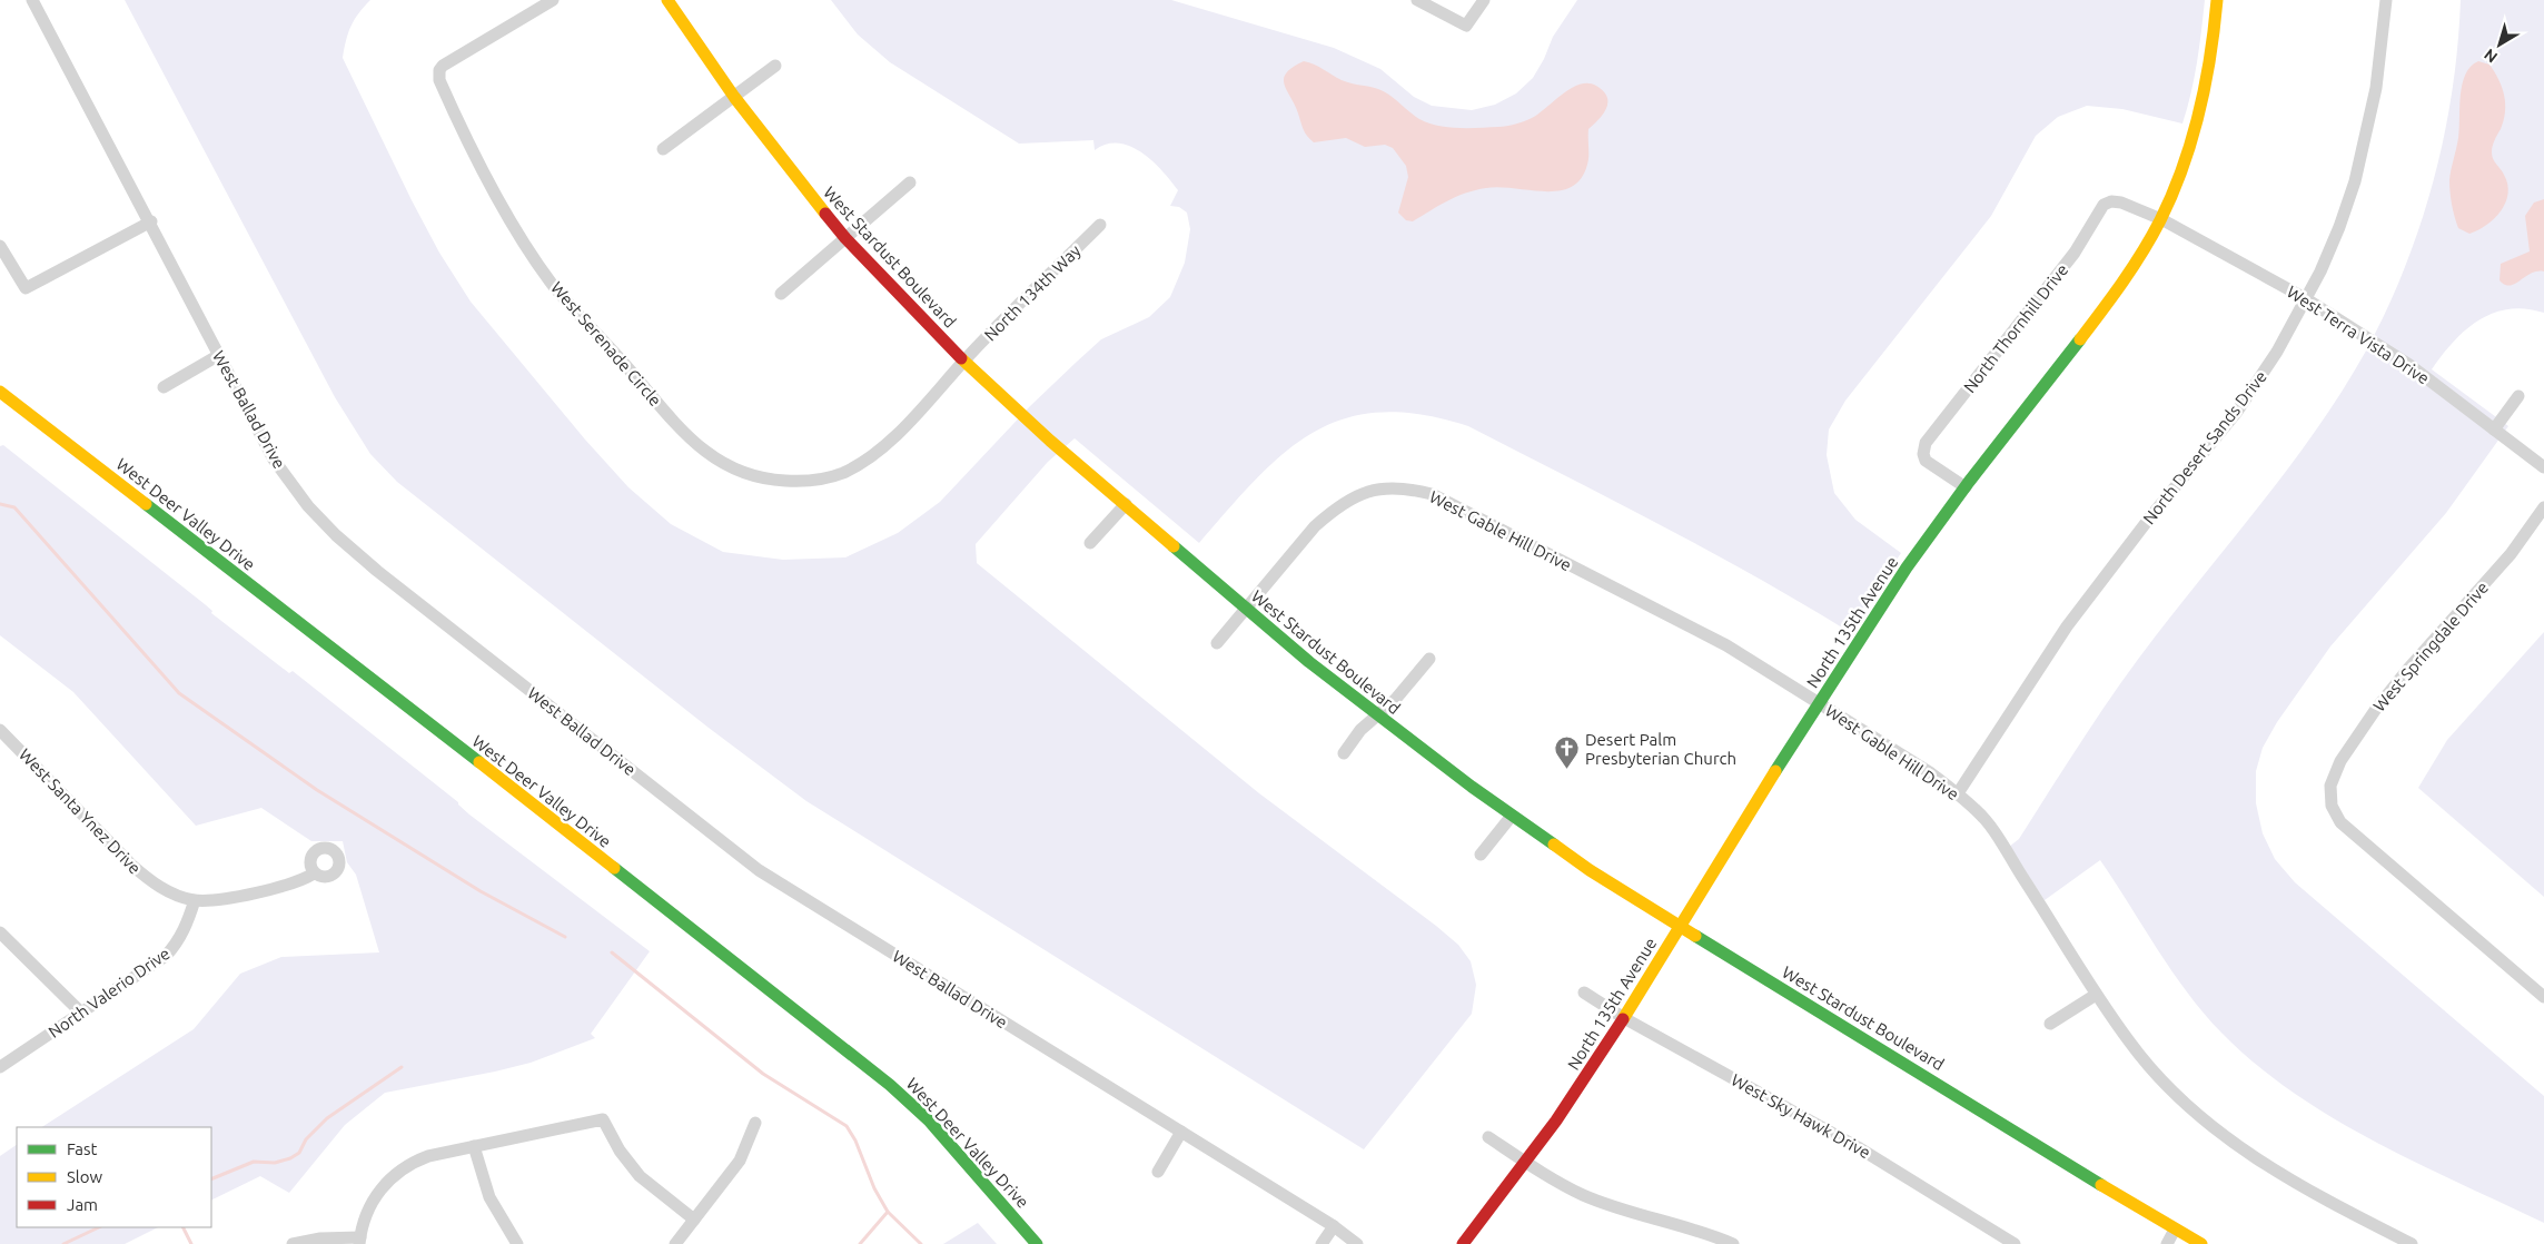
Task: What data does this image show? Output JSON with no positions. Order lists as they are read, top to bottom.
{
  "streets": {
    "street": [
      "West Stardust Boulevard",
      "North 134th Way",
      "North Thornhill Drive",
      "West Terra Vista Drive",
      "West Serenade Circle",
      "West Ballad Drive",
      "North Desert Sands Drive",
      "West Deer Valley Drive",
      "West Gable Hill Drive",
      "North 135th Avenue",
      "West Springdale Drive",
      "West Santa Ynez Drive",
      "North Valerio Drive",
      "West Sky Hawk Drive"
    ]
  },
  "crossings": [
    ["West Stardust Boulevard", "North 134th Way"],
    ["West Stardust Boulevard", "West Serenade Circle"],
    ["West Stardust Boulevard", "West Gable Hill Drive"],
    ["West Stardust Boulevard", "North 135th Avenue"],
    ["North 134th Way", "West Serenade Circle"],
    ["North Thornhill Drive", "West Terra Vista Drive"],
    ["North Thornhill Drive", "North 135th Avenue"],
    ["West Terra Vista Drive", "North Desert Sands Drive"],
    ["West Terra Vista Drive", "North 135th Avenue"],
    ["North Desert Sands Drive", "West Gable Hill Drive"],
    ["West Gable Hill Drive", "North 135th Avenue"],
    ["North 135th Avenue", "West Sky Hawk Drive"],
    ["West Santa Ynez Drive", "North Valerio Drive"]
  ],
  "places": {
    "church": ["Desert Palm Presbyterian Church"]
  },
  "legend": ["Fast", "Slow", "Jam"],
  "north": "bottom left"
}
